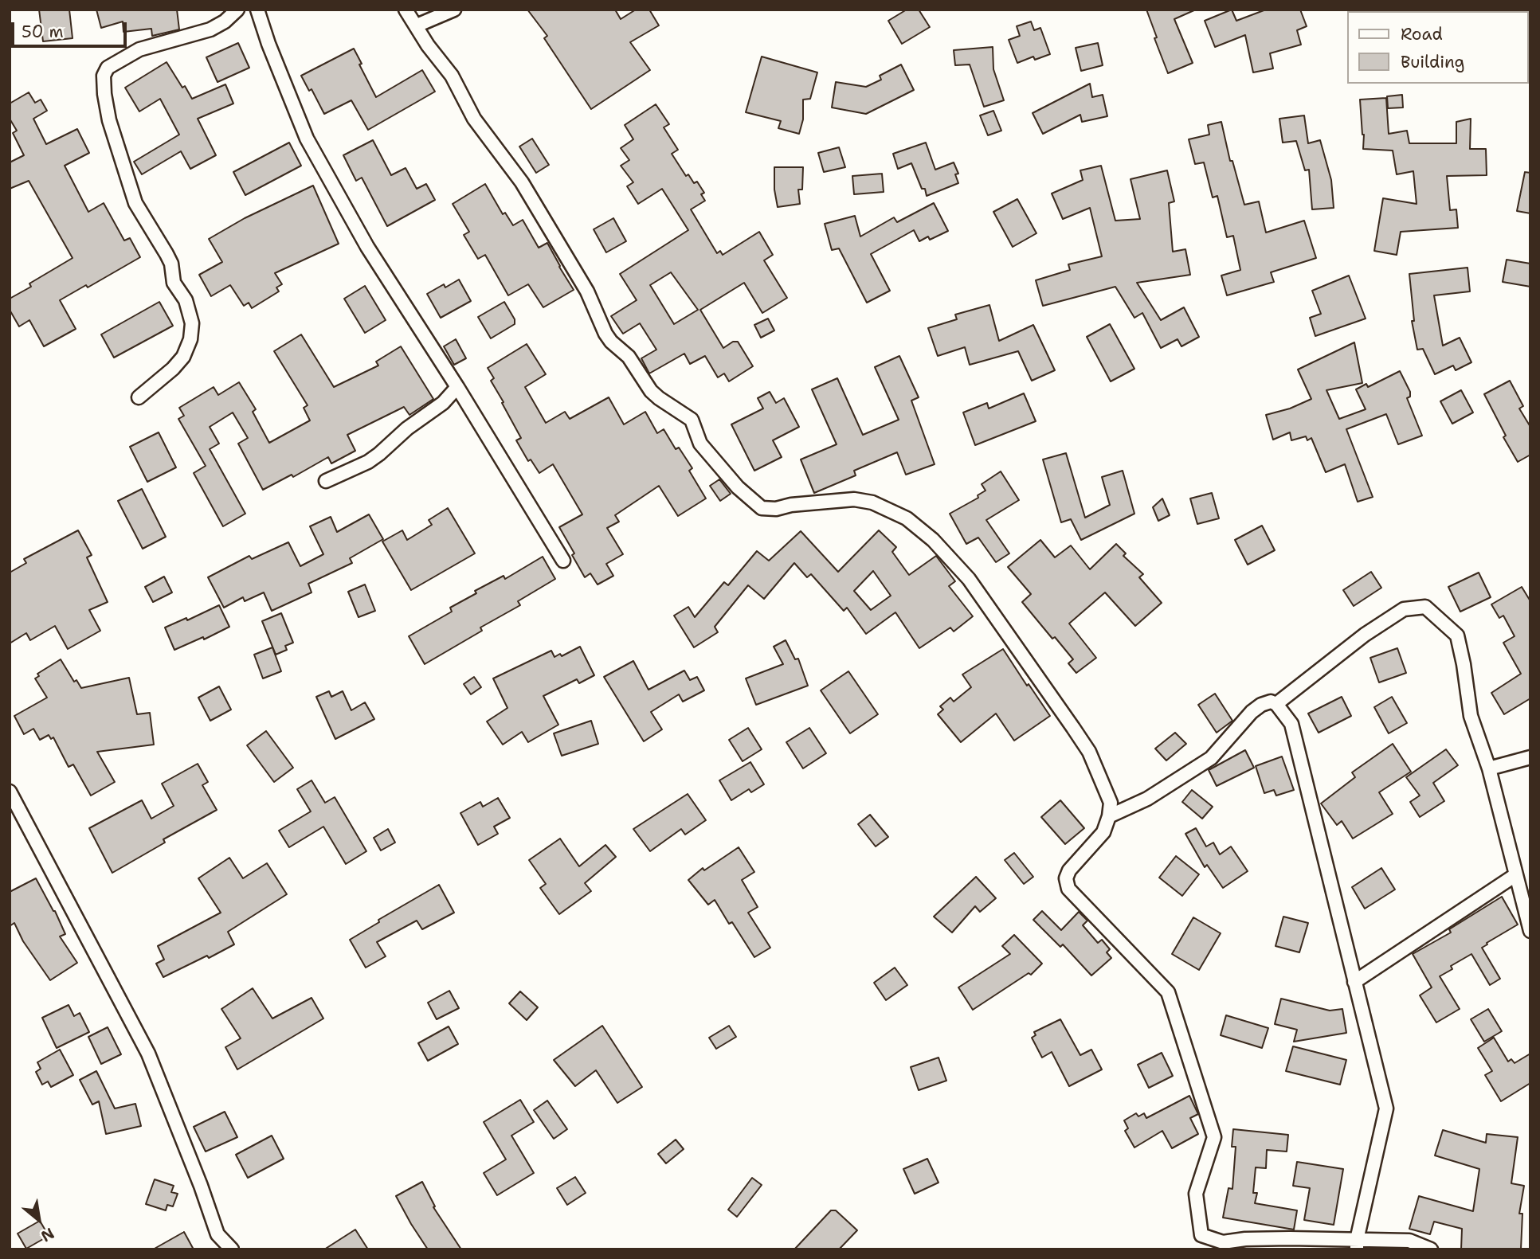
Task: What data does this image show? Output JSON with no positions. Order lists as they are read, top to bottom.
{
  "legend": ["Road", "Building"],
  "scale_bar": "50 m",
  "north": "bottom right"
}
